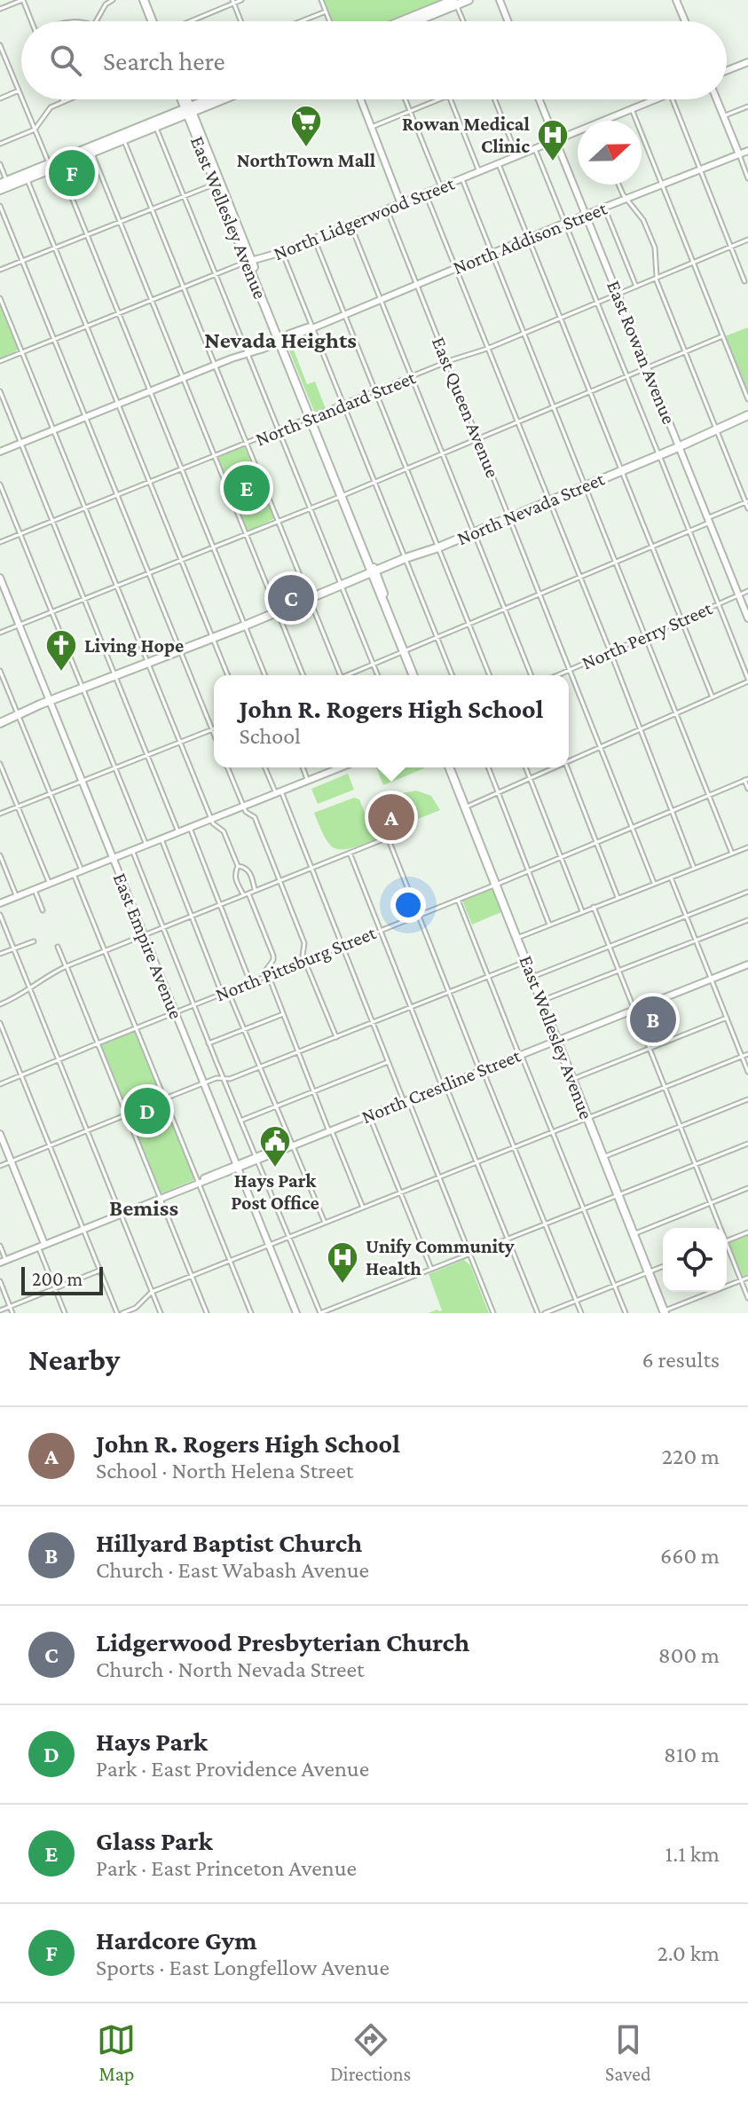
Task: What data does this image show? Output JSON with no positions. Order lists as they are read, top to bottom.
{
  "streets": {
    "main road": ["East Wellesley Avenue", "North Nevada Street"],
    "street": [
      "North Lidgerwood Street",
      "North Addison Street",
      "East Rowan Avenue",
      "East Queen Avenue",
      "North Standard Street",
      "North Perry Street",
      "East Empire Avenue",
      "North Pittsburg Street",
      "North Crestline Street"
    ]
  },
  "crossings": [
    ["East Wellesley Avenue", "North Lidgerwood Street"],
    ["East Wellesley Avenue", "North Addison Street"],
    ["East Wellesley Avenue", "North Standard Street"],
    ["East Wellesley Avenue", "North Nevada Street"],
    ["East Wellesley Avenue", "North Pittsburg Street"],
    ["East Wellesley Avenue", "North Crestline Street"],
    ["North Lidgerwood Street", "East Rowan Avenue"],
    ["North Lidgerwood Street", "East Queen Avenue"],
    ["North Addison Street", "East Rowan Avenue"],
    ["North Addison Street", "East Queen Avenue"],
    ["East Rowan Avenue", "North Standard Street"],
    ["East Rowan Avenue", "North Nevada Street"],
    ["East Rowan Avenue", "North Perry Street"],
    ["East Queen Avenue", "North Standard Street"],
    ["East Queen Avenue", "North Nevada Street"],
    ["East Queen Avenue", "North Perry Street"],
    ["East Queen Avenue", "North Pittsburg Street"],
    ["North Nevada Street", "East Empire Avenue"],
    ["East Empire Avenue", "North Pittsburg Street"],
    ["East Empire Avenue", "North Crestline Street"]
  ],
  "districts": ["Nevada Heights", "Bemiss"],
  "places": {
    "supermarket": ["NorthTown Mall"],
    "hospital": ["Rowan Medical Clinic", "Unify Community Health"],
    "church": ["Living Hope"],
    "public building": ["Hays Park Post Office"]
  },
  "scale_bar": "200 m",
  "north": "right",
  "page": {
    "search": "Search here",
    "pins": [
      "F",
      "E",
      "C",
      "A",
      "B",
      "D"
    ],
    "popup": ["John R. Rogers High School", "School"],
    "scale": "200 m",
    "heading": ["Nearby", "6 results"],
    "list": [
      {
        "mark": "A",
        "name": "John R. Rogers High School",
        "note": "School · North Helena Street",
        "value": "220 m"
      },
      {
        "mark": "B",
        "name": "Hillyard Baptist Church",
        "note": "Church · East Wabash Avenue",
        "value": "660 m"
      },
      {
        "mark": "C",
        "name": "Lidgerwood Presbyterian Church",
        "note": "Church · North Nevada Street",
        "value": "800 m"
      },
      {
        "mark": "D",
        "name": "Hays Park",
        "note": "Park · East Providence Avenue",
        "value": "810 m"
      },
      {
        "mark": "E",
        "name": "Glass Park",
        "note": "Park · East Princeton Avenue",
        "value": "1.1 km"
      },
      {
        "mark": "F",
        "name": "Hardcore Gym",
        "note": "Sports · East Longfellow Avenue",
        "value": "2.0 km"
      }
    ],
    "nav": ["Map", "Directions", "Saved"]
  }
}
